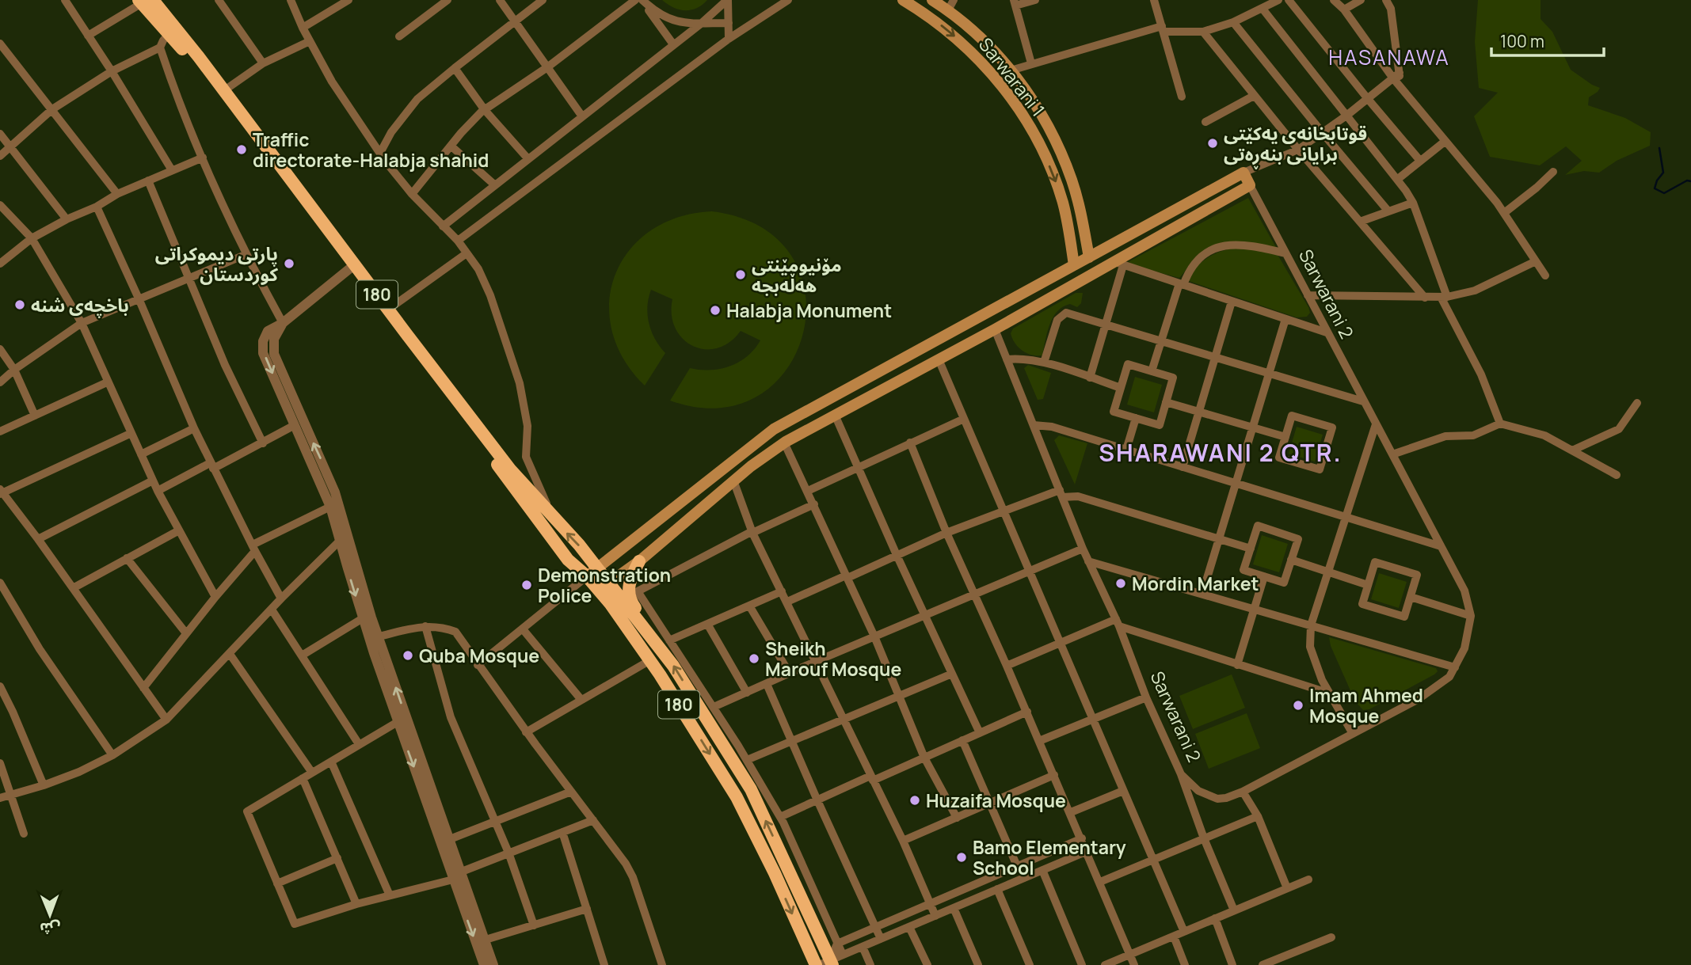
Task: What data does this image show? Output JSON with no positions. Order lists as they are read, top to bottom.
{
  "streets": {
    "highway": ["180"],
    "main road": ["Sarwarani 1", "Sarwarani 2"]
  },
  "districts": ["HASANAWA", "SHARAWANI 2 QTR."],
  "places": [
    "قوتابخانەی یەکێتی برایانی بنەڕەتی",
    "Traffic directorate-Halabja shahid",
    "پارتی دیموکراتی کوردستان",
    "مۆنیومێنتی هەڵەبجە",
    "باخچەی شنە",
    "Halabja Monument",
    "Mordin Market",
    "Demonstration Police",
    "Quba Mosque",
    "Sheikh Marouf Mosque",
    "Imam Ahmed Mosque",
    "Huzaifa Mosque",
    "Bamo Elementary School"
  ],
  "scale_bar": "100 m",
  "north": "bottom"
}
